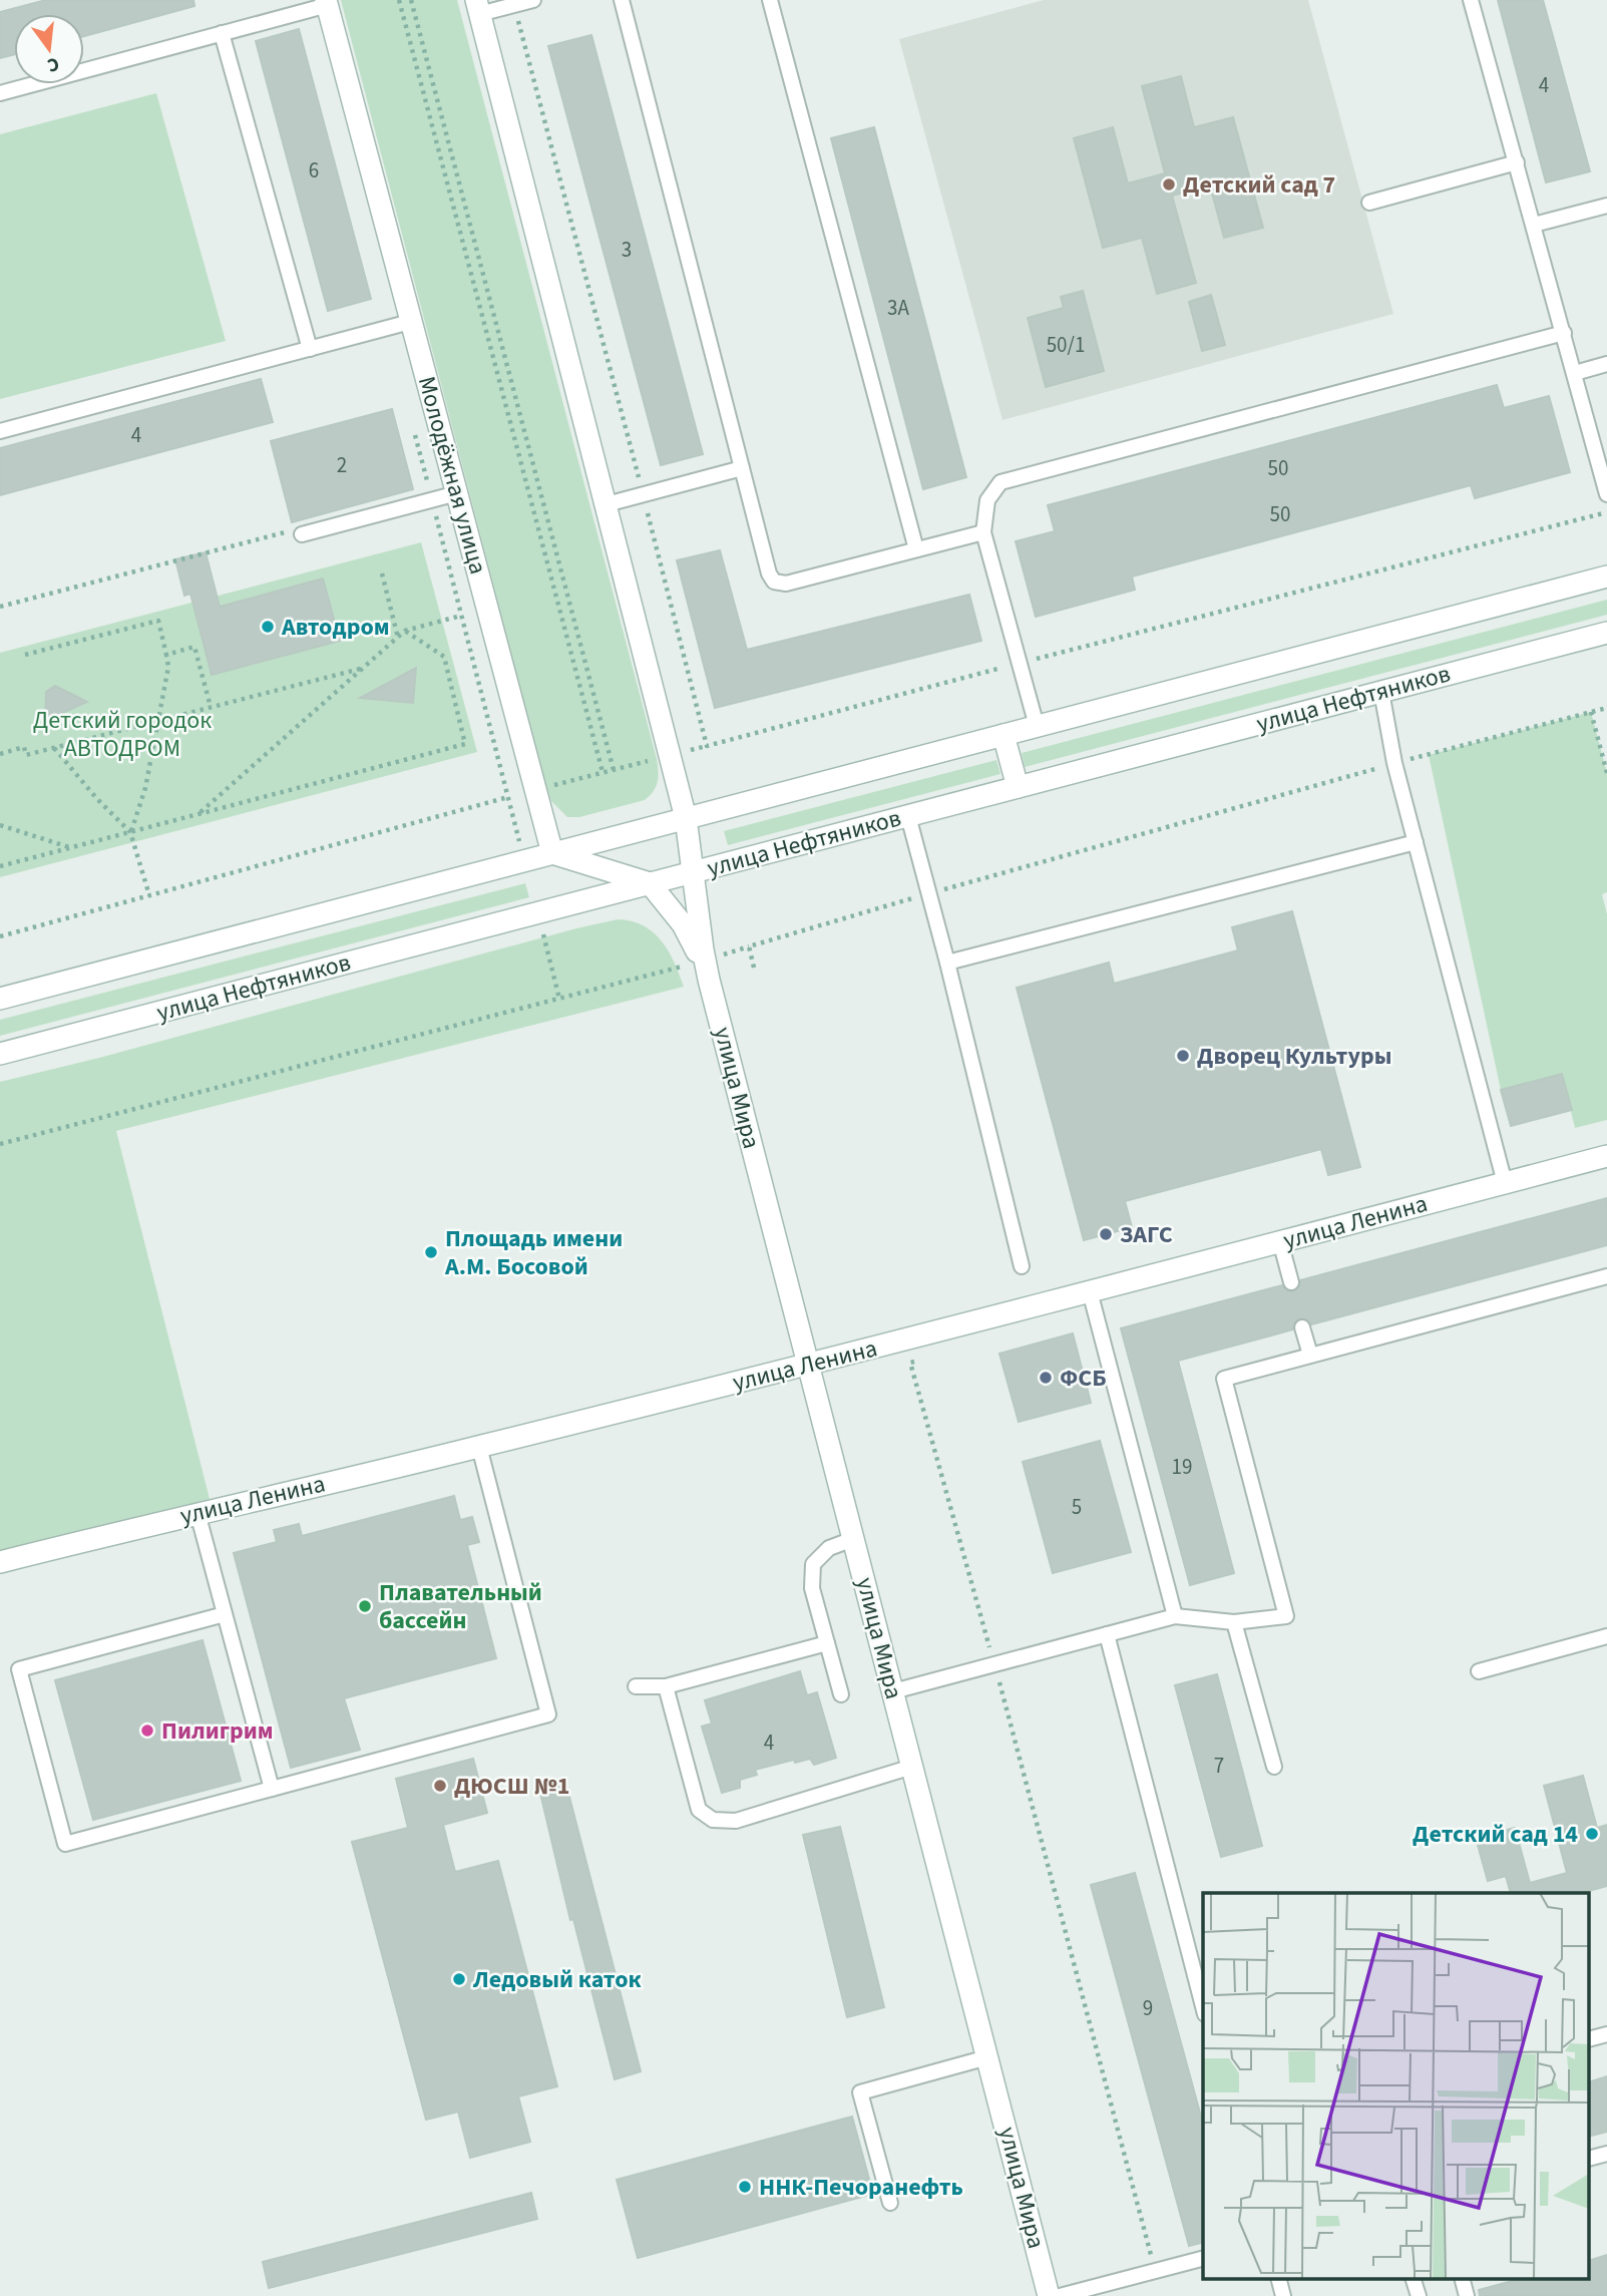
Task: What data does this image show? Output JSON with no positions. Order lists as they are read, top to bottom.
{
  "streets": {
    "main road": [
      "Молодёжная улица",
      "улица Нефтяников",
      "улица Мира",
      "улица Ленина"
    ]
  },
  "crossings": [
    ["улица Нефтяников", "улица Мира"],
    ["улица Мира", "улица Ленина"]
  ],
  "parks": ["Детский городок АВТОДРОМ"],
  "places": [
    "Детский сад 7",
    "Автодром",
    "Дворец Культуры",
    "ЗАГС",
    "Площадь имени А.М. Босовой",
    "ФСБ",
    "Плавательный бассейн",
    "Пилигрим",
    "ДЮСШ №1",
    "Детский сад 14",
    "Ледовый каток",
    "ННК-Печоранефть"
  ],
  "house_numbers": [
    "4",
    "6",
    "3",
    "3А",
    "50/1",
    "4",
    "2",
    "50",
    "50",
    "19",
    "5",
    "4",
    "7",
    "9"
  ],
  "north": "bottom"
}
